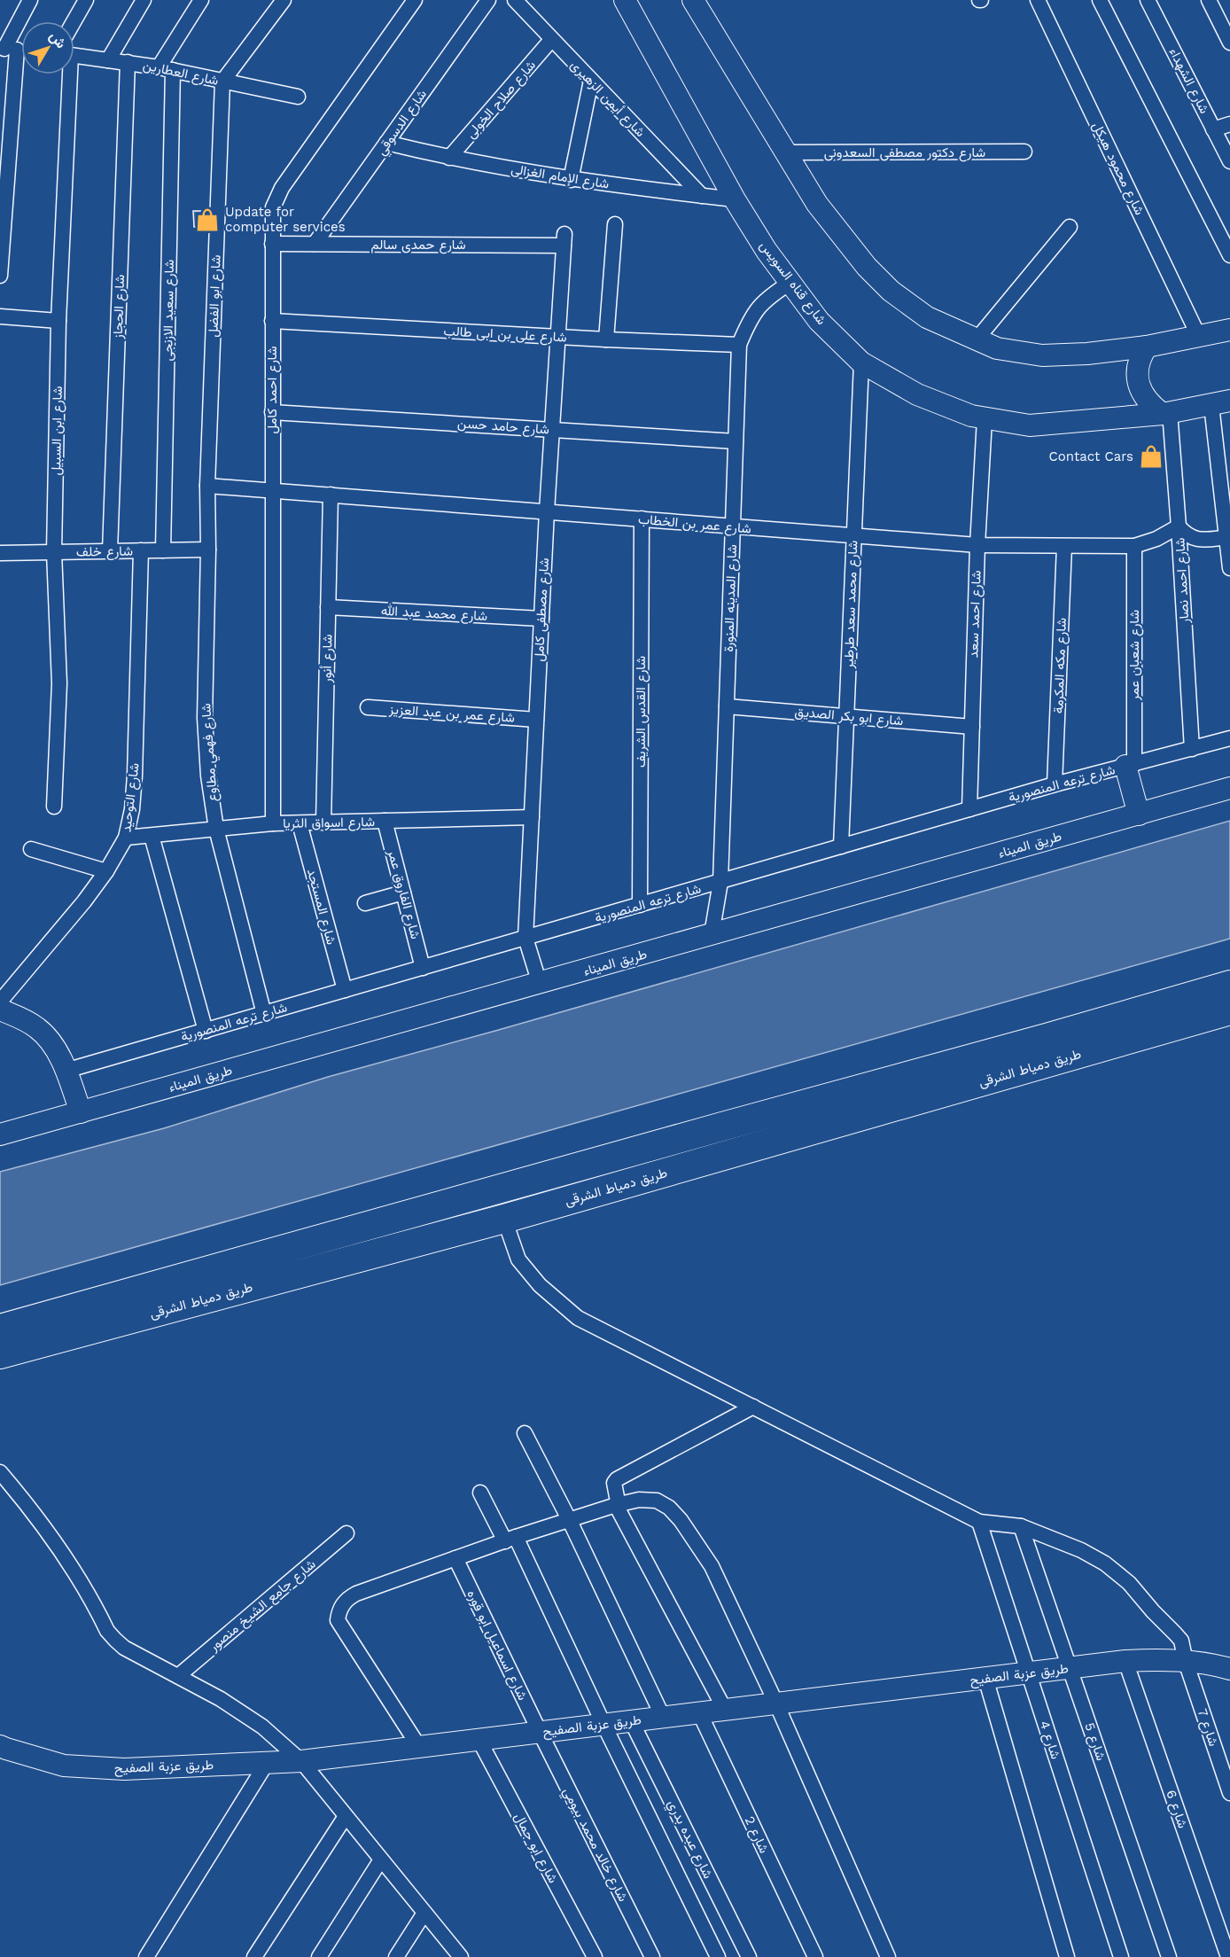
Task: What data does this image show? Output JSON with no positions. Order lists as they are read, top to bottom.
{
  "streets": {
    "highway": ["طريق دمياط الشرقى"],
    "street": [
      "شارع العطارين",
      "شارع الشهداء",
      "شارع أيمن الزهيرى",
      "شارع صلاح الخولى",
      "شارع الدسوقي",
      "شارع دكتور مصطفى السعدونى",
      "شارع محمود هيكل",
      "شارع الإمام الغزالى",
      "شارع حمدى سالم",
      "شارع قناه السويس",
      "شارع ابو الفضل",
      "شارع الحجاز",
      "شارع سعيد الازنجى",
      "شارع على بن ابى طالب",
      "شارع احمد كامل",
      "شارع حامد حسن",
      "شارع ابن السبيل",
      "شارع عمر بن الخطاب",
      "شارع خلف",
      "شارع احمد نصار",
      "شارع المدينه المنورة",
      "شارع محمد سعد طرطير",
      "شارع مصطفى كامل",
      "شارع محمد عبد الله",
      "شارع احمد سعد",
      "شارع شعبان عمر",
      "شارع أنور",
      "شارع مكه المكرمة",
      "شارع القدس الشريف",
      "شارع عمر بن عبد العزيز",
      "شارع ابو بكر الصديق",
      "شارع فهمي مطاوع",
      "شارع ترعه المنصورية",
      "شارع التوحيد",
      "شارع اسواق الثريا",
      "طريق الميناء",
      "شارع الفاروق عمر",
      "شارع المستجد",
      "شارع جامع الشيخ منصور",
      "شارع اسماعيل ابو قوره",
      "طريق عزبة الصفيح",
      "شارع 7",
      "شارع 4",
      "شارع 5",
      "شارع 6",
      "شارع 2",
      "شارع عبده بدري",
      "شارع خالد محمد بيومي",
      "شارع ابو جمال"
    ]
  },
  "crossings": [
    ["شارع العطارين", "شارع ابو الفضل"],
    ["شارع العطارين", "شارع الحجاز"],
    ["شارع العطارين", "شارع سعيد الازنجى"],
    ["شارع أيمن الزهيرى", "شارع صلاح الخولى"],
    ["شارع أيمن الزهيرى", "شارع الإمام الغزالى"],
    ["شارع صلاح الخولى", "شارع الإمام الغزالى"],
    ["شارع الدسوقي", "شارع الإمام الغزالى"],
    ["شارع الدسوقي", "شارع حمدى سالم"],
    ["شارع الإمام الغزالى", "شارع قناه السويس"],
    ["شارع حمدى سالم", "شارع احمد كامل"],
    ["شارع حمدى سالم", "شارع مصطفى كامل"],
    ["شارع قناه السويس", "شارع احمد نصار"],
    ["شارع قناه السويس", "شارع المدينه المنورة"],
    ["شارع قناه السويس", "شارع محمد سعد طرطير"],
    ["شارع قناه السويس", "شارع احمد سعد"],
    ["شارع ابو الفضل", "شارع عمر بن الخطاب"],
    ["شارع ابو الفضل", "شارع فهمي مطاوع"],
    ["شارع الحجاز", "شارع خلف"],
    ["شارع سعيد الازنجى", "شارع خلف"],
    ["شارع على بن ابى طالب", "شارع احمد كامل"],
    ["شارع على بن ابى طالب", "شارع المدينه المنورة"],
    ["شارع على بن ابى طالب", "شارع مصطفى كامل"],
    ["شارع احمد كامل", "شارع حامد حسن"],
    ["شارع احمد كامل", "شارع عمر بن الخطاب"],
    ["شارع احمد كامل", "شارع اسواق الثريا"],
    ["شارع حامد حسن", "شارع المدينه المنورة"],
    ["شارع حامد حسن", "شارع مصطفى كامل"],
    ["شارع ابن السبيل", "شارع خلف"],
    ["شارع عمر بن الخطاب", "شارع احمد نصار"],
    ["شارع عمر بن الخطاب", "شارع المدينه المنورة"],
    ["شارع عمر بن الخطاب", "شارع محمد سعد طرطير"],
    ["شارع عمر بن الخطاب", "شارع مصطفى كامل"],
    ["شارع عمر بن الخطاب", "شارع احمد سعد"],
    ["شارع عمر بن الخطاب", "شارع شعبان عمر"],
    ["شارع عمر بن الخطاب", "شارع أنور"],
    ["شارع عمر بن الخطاب", "شارع مكه المكرمة"],
    ["شارع عمر بن الخطاب", "شارع القدس الشريف"],
    ["شارع عمر بن الخطاب", "شارع فهمي مطاوع"],
    ["شارع خلف", "شارع فهمي مطاوع"],
    ["شارع خلف", "شارع التوحيد"],
    ["شارع احمد نصار", "شارع ترعه المنصورية"],
    ["شارع المدينه المنورة", "شارع ابو بكر الصديق"],
    ["شارع المدينه المنورة", "شارع ترعه المنصورية"],
    ["شارع المدينه المنورة", "طريق الميناء"],
    ["شارع محمد سعد طرطير", "شارع ابو بكر الصديق"],
    ["شارع محمد سعد طرطير", "شارع ترعه المنصورية"],
    ["شارع مصطفى كامل", "شارع محمد عبد الله"],
    ["شارع مصطفى كامل", "شارع عمر بن عبد العزيز"],
    ["شارع مصطفى كامل", "شارع ترعه المنصورية"],
    ["شارع مصطفى كامل", "شارع اسواق الثريا"],
    ["شارع مصطفى كامل", "طريق الميناء"],
    ["شارع محمد عبد الله", "شارع أنور"],
    ["شارع احمد سعد", "شارع ابو بكر الصديق"],
    ["شارع احمد سعد", "شارع ترعه المنصورية"],
    ["شارع شعبان عمر", "شارع ترعه المنصورية"],
    ["شارع أنور", "شارع اسواق الثريا"],
    ["شارع مكه المكرمة", "شارع ترعه المنصورية"],
    ["شارع القدس الشريف", "شارع ترعه المنصورية"],
    ["شارع فهمي مطاوع", "شارع ترعه المنصورية"],
    ["شارع فهمي مطاوع", "شارع اسواق الثريا"],
    ["شارع ترعه المنصورية", "شارع الفاروق عمر"],
    ["شارع ترعه المنصورية", "شارع المستجد"],
    ["شارع التوحيد", "شارع اسواق الثريا"],
    ["شارع اسواق الثريا", "شارع الفاروق عمر"],
    ["شارع اسواق الثريا", "شارع المستجد"],
    ["شارع اسماعيل ابو قوره", "طريق عزبة الصفيح"],
    ["شارع اسماعيل ابو قوره", "شارع خالد محمد بيومي"],
    ["طريق عزبة الصفيح", "شارع 7"],
    ["طريق عزبة الصفيح", "شارع 4"],
    ["طريق عزبة الصفيح", "شارع 5"],
    ["طريق عزبة الصفيح", "شارع 6"],
    ["طريق عزبة الصفيح", "شارع 2"],
    ["طريق عزبة الصفيح", "شارع عبده بدري"],
    ["طريق عزبة الصفيح", "شارع خالد محمد بيومي"],
    ["طريق عزبة الصفيح", "شارع ابو جمال"],
    ["شارع 7", "شارع 4"],
    ["شارع 7", "شارع 5"]
  ],
  "places": {
    "shop": ["Update for computer services", "Contact Cars"]
  },
  "north": "top right"
}
